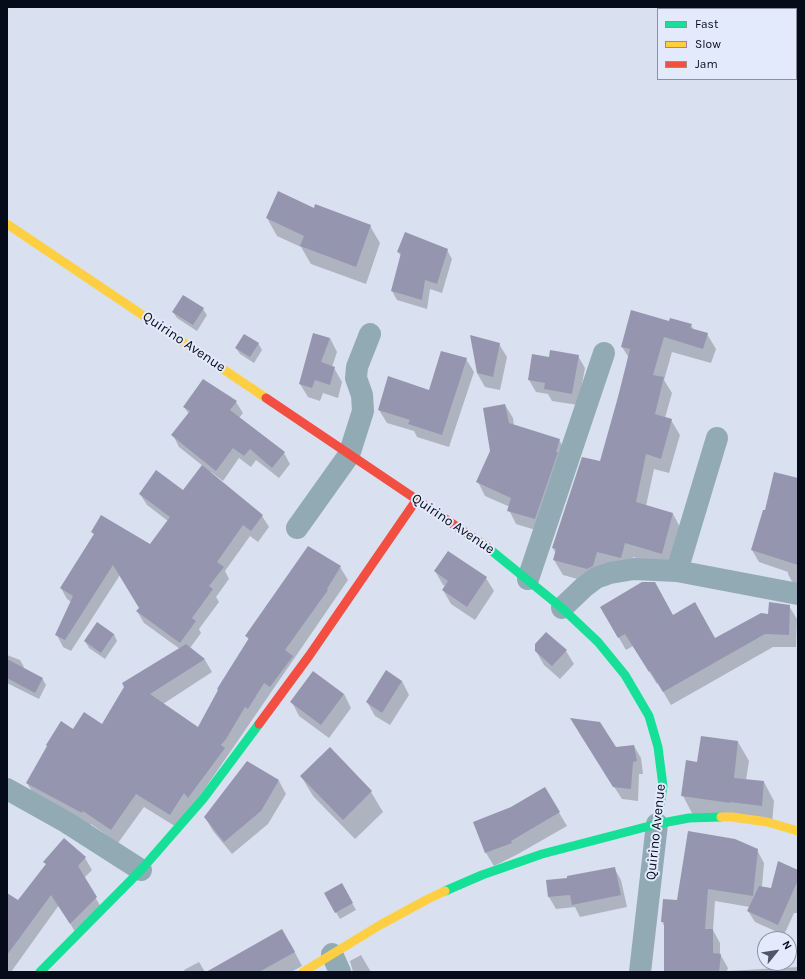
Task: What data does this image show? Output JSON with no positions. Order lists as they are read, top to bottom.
{
  "streets": {
    "main road": ["Quirino Avenue"]
  },
  "legend": ["Fast", "Slow", "Jam"],
  "north": "top right"
}
